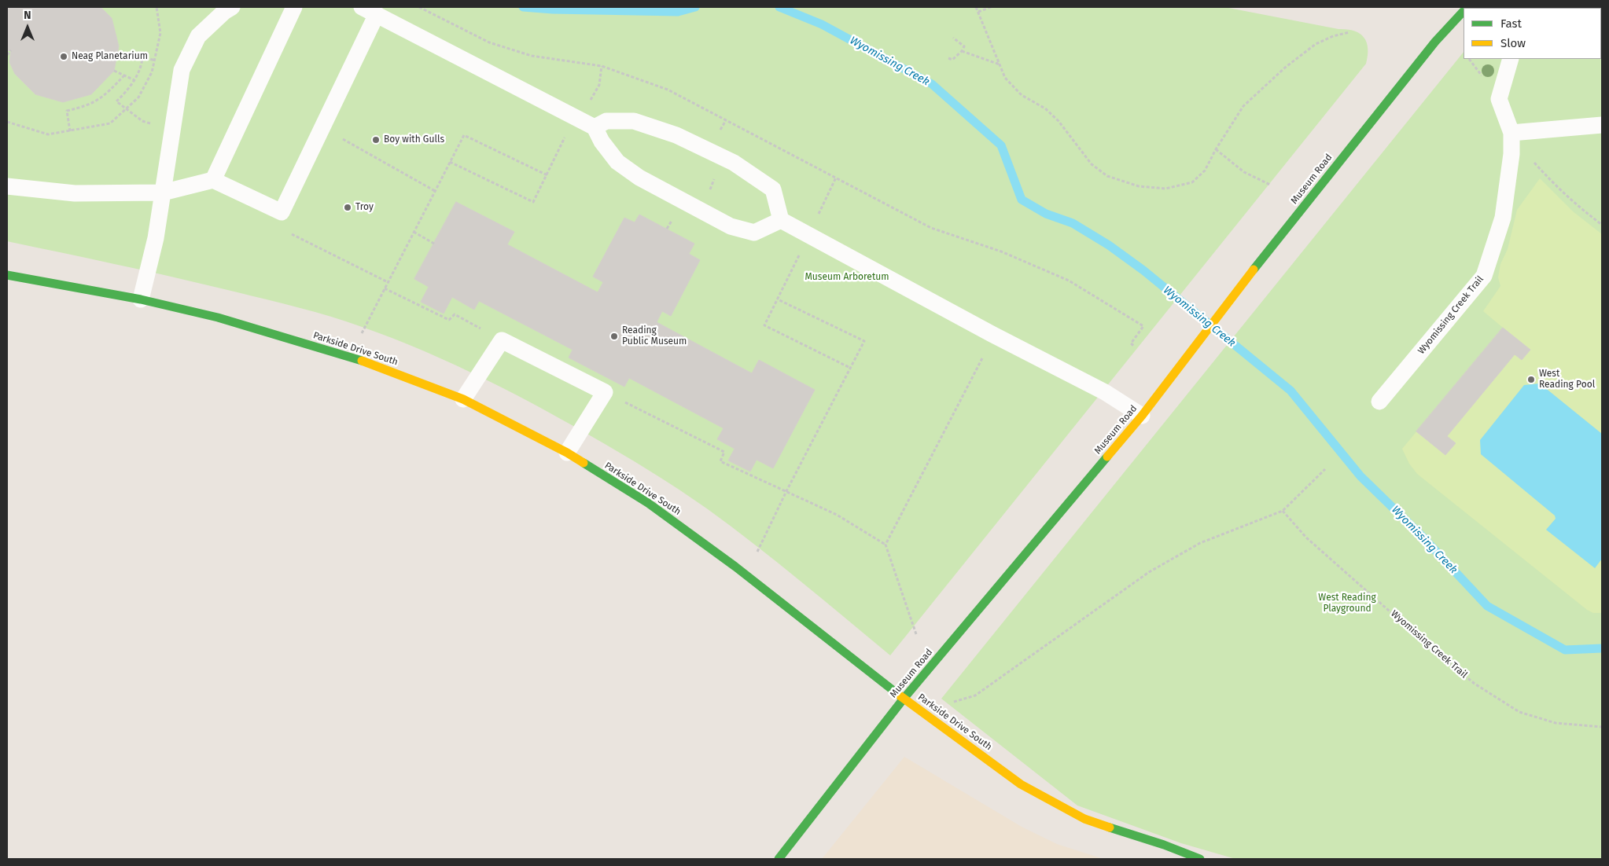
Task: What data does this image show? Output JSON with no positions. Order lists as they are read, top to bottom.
{
  "streets": {
    "street": ["Museum Road", "Parkside Drive South"],
    "lane": ["Wyomissing Creek Trail"]
  },
  "crossings": [
    ["Museum Road", "Parkside Drive South"]
  ],
  "water": ["Wyomissing Creek"],
  "parks": ["Museum Arboretum", "West Reading Playground"],
  "places": [
    "Neag Planetarium",
    "Boy with Gulls",
    "Troy",
    "Reading Public Museum",
    "West Reading Pool"
  ],
  "legend": ["Fast", "Slow"],
  "north": "top"
}
